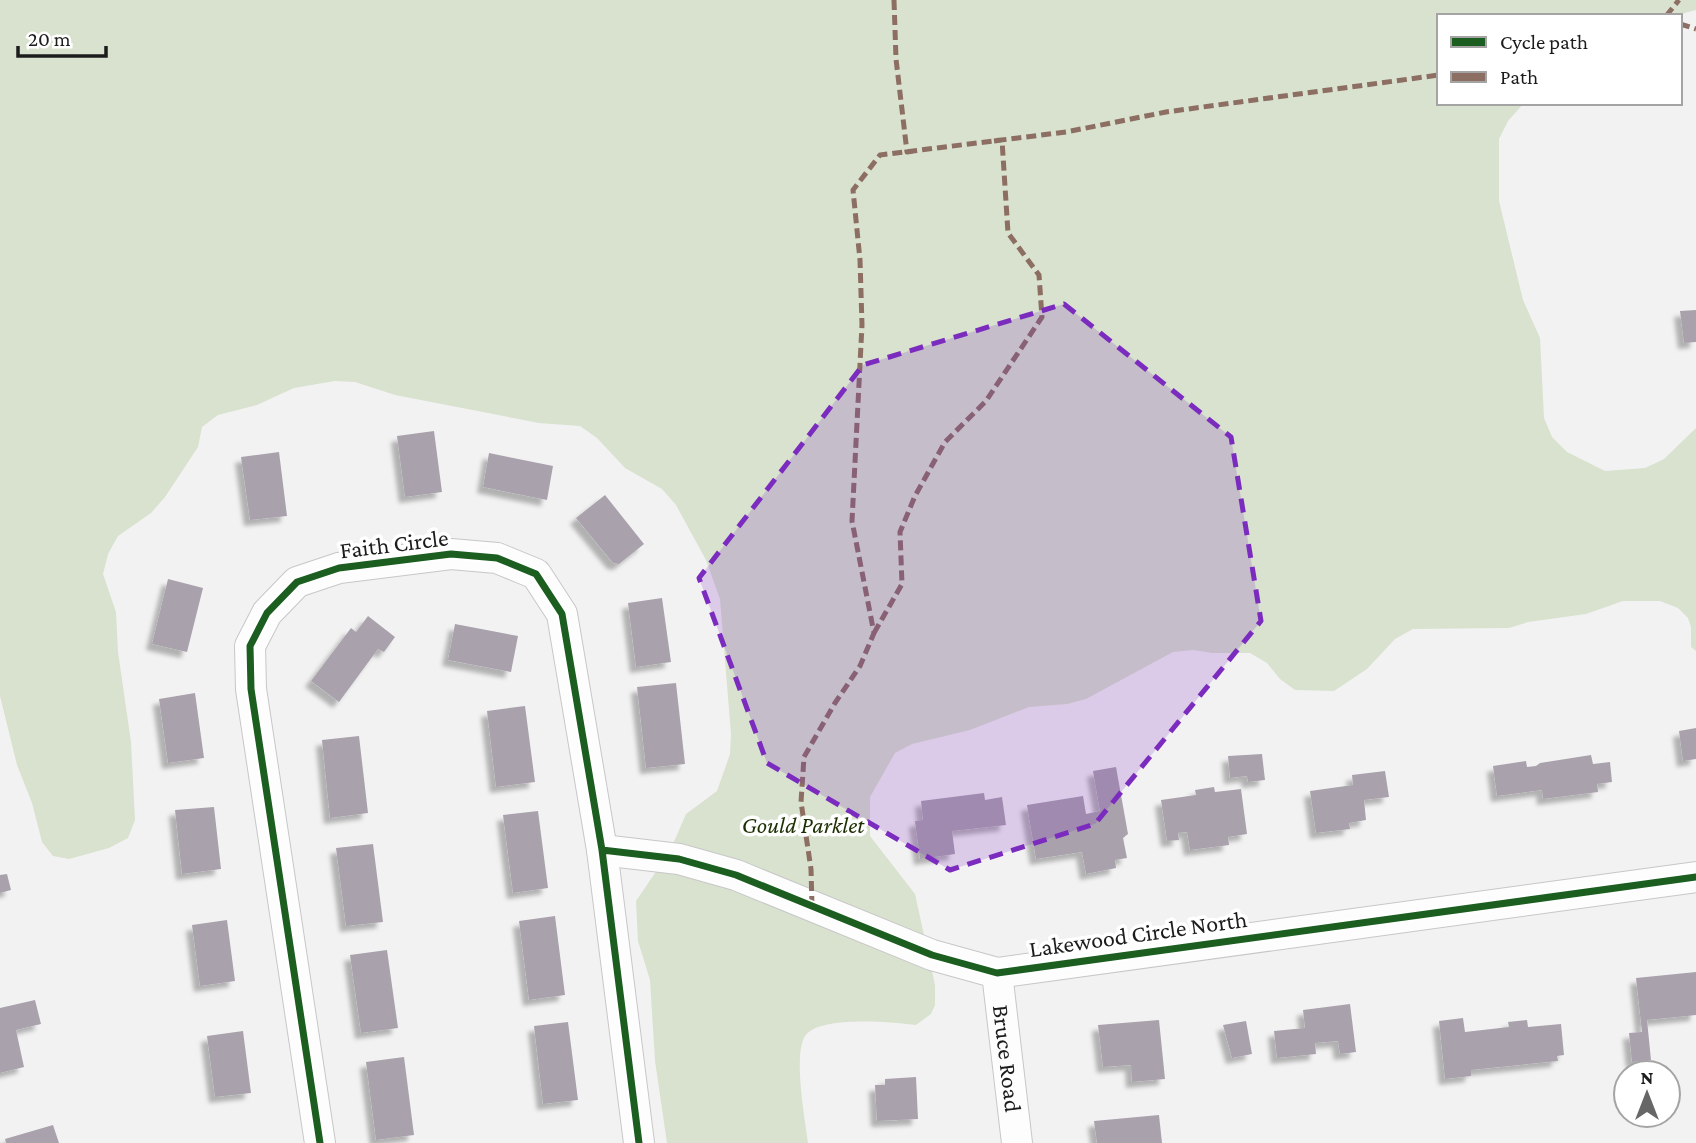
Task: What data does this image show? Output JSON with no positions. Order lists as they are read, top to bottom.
{
  "streets": {
    "street": ["Faith Circle", "Lakewood Circle North", "Bruce Road"]
  },
  "crossings": [
    ["Faith Circle", "Lakewood Circle North"],
    ["Lakewood Circle North", "Bruce Road"]
  ],
  "parks": ["Gould Parklet"],
  "legend": ["Cycle path", "Path"],
  "scale_bar": "20 m",
  "north": "top"
}
